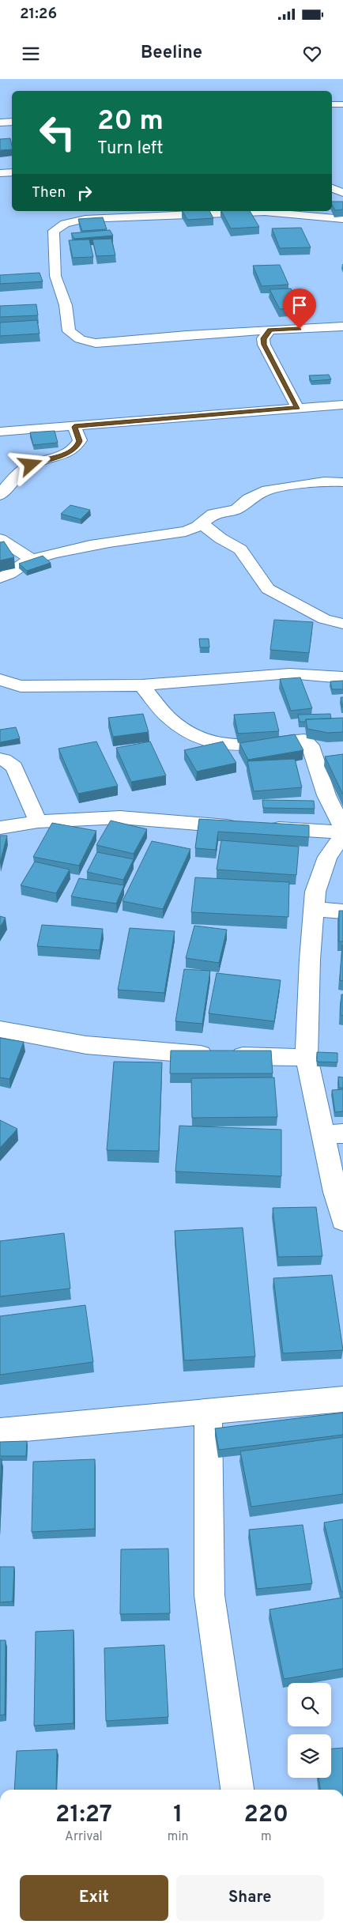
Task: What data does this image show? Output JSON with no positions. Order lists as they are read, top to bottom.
{
  "page": {
    "status": "21:26",
    "header": "Beeline",
    "turn": ["20 m", "Turn left"],
    "then": "Then",
    "eta": [
      "21:27",
      "Arrival",
      "1",
      "min",
      "220",
      "m"
    ],
    "buttons": ["Exit", "Share"]
  }
}
